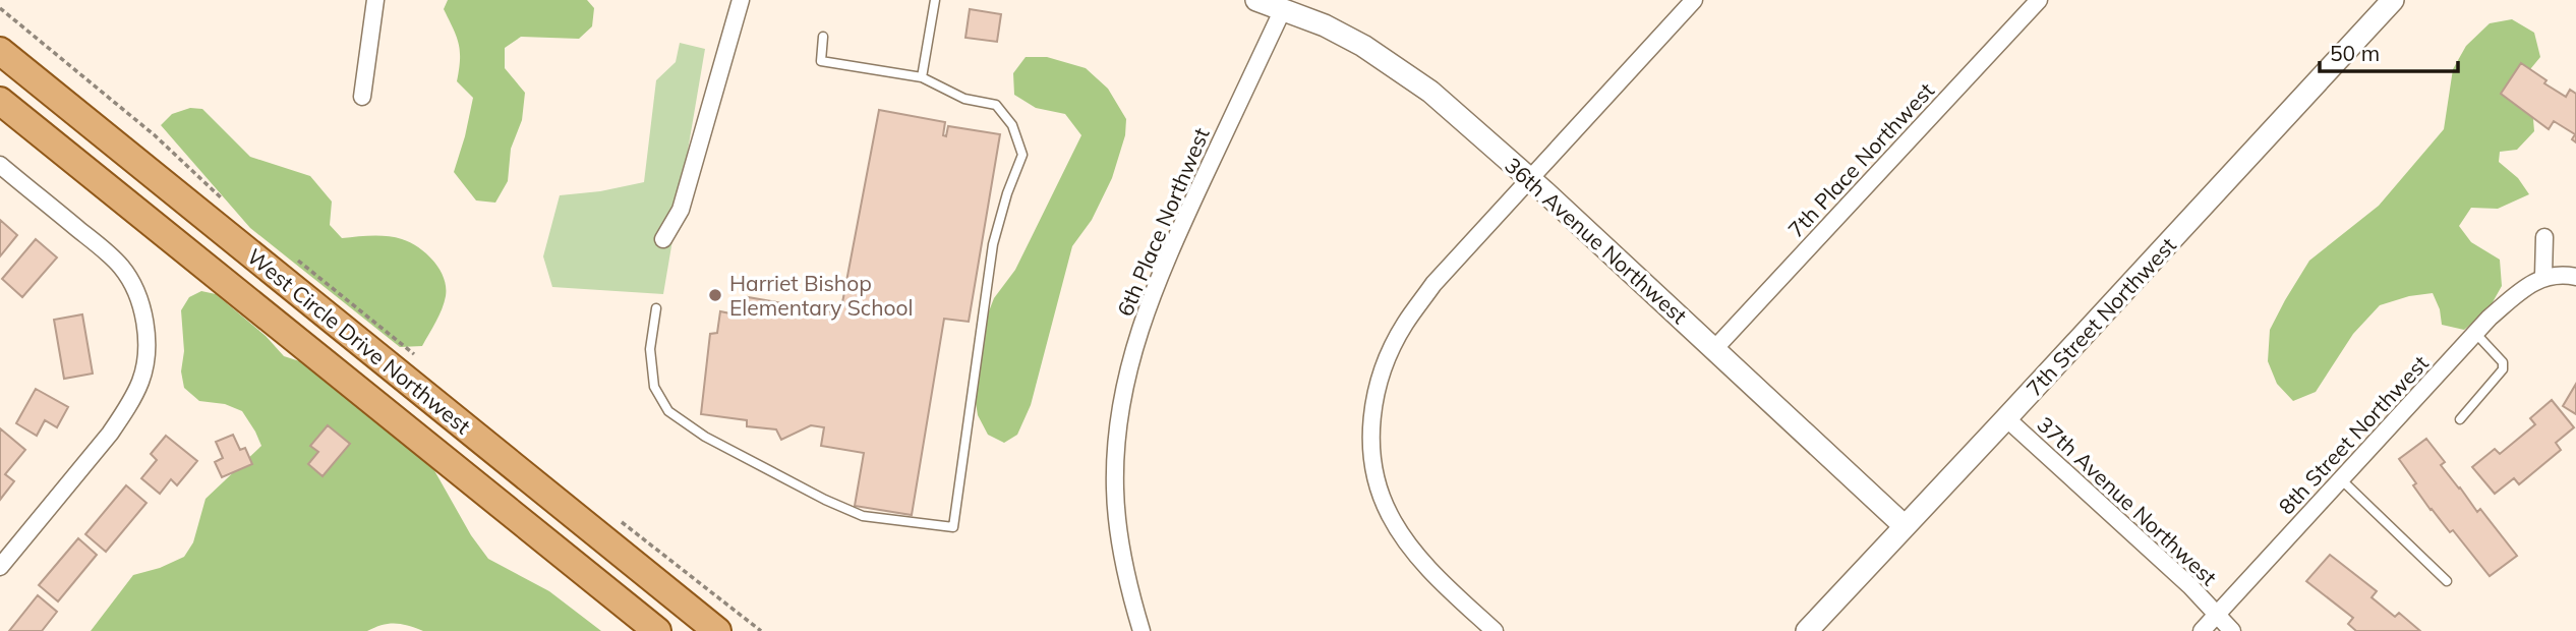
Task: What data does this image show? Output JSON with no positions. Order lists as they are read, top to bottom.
{
  "streets": {
    "main road": ["West Circle Drive Northwest"],
    "street": [
      "7th Place Northwest",
      "6th Place Northwest",
      "36th Avenue Northwest",
      "7th Street Northwest",
      "8th Street Northwest",
      "37th Avenue Northwest"
    ]
  },
  "crossings": [
    ["7th Place Northwest", "36th Avenue Northwest"],
    ["6th Place Northwest", "36th Avenue Northwest"],
    ["36th Avenue Northwest", "7th Street Northwest"],
    ["7th Street Northwest", "37th Avenue Northwest"],
    ["8th Street Northwest", "37th Avenue Northwest"]
  ],
  "places": ["Harriet Bishop Elementary School"],
  "scale_bar": "50 m"
}
